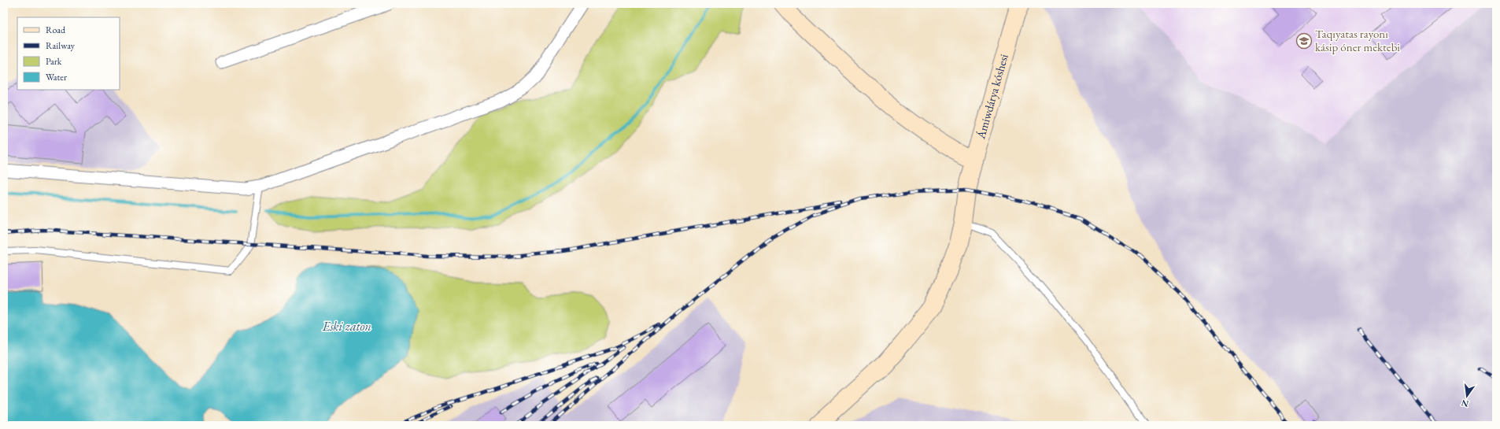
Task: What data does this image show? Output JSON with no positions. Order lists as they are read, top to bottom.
{
  "streets": {
    "street": ["Ámiwdárya kóshesi"]
  },
  "water": ["Eski zaton"],
  "places": {
    "school or university": ["Taqıyatas rayonı kásip óner mektebi"]
  },
  "legend": [
    "Road",
    "Railway",
    "Park",
    "Water"
  ],
  "north": "bottom"
}
